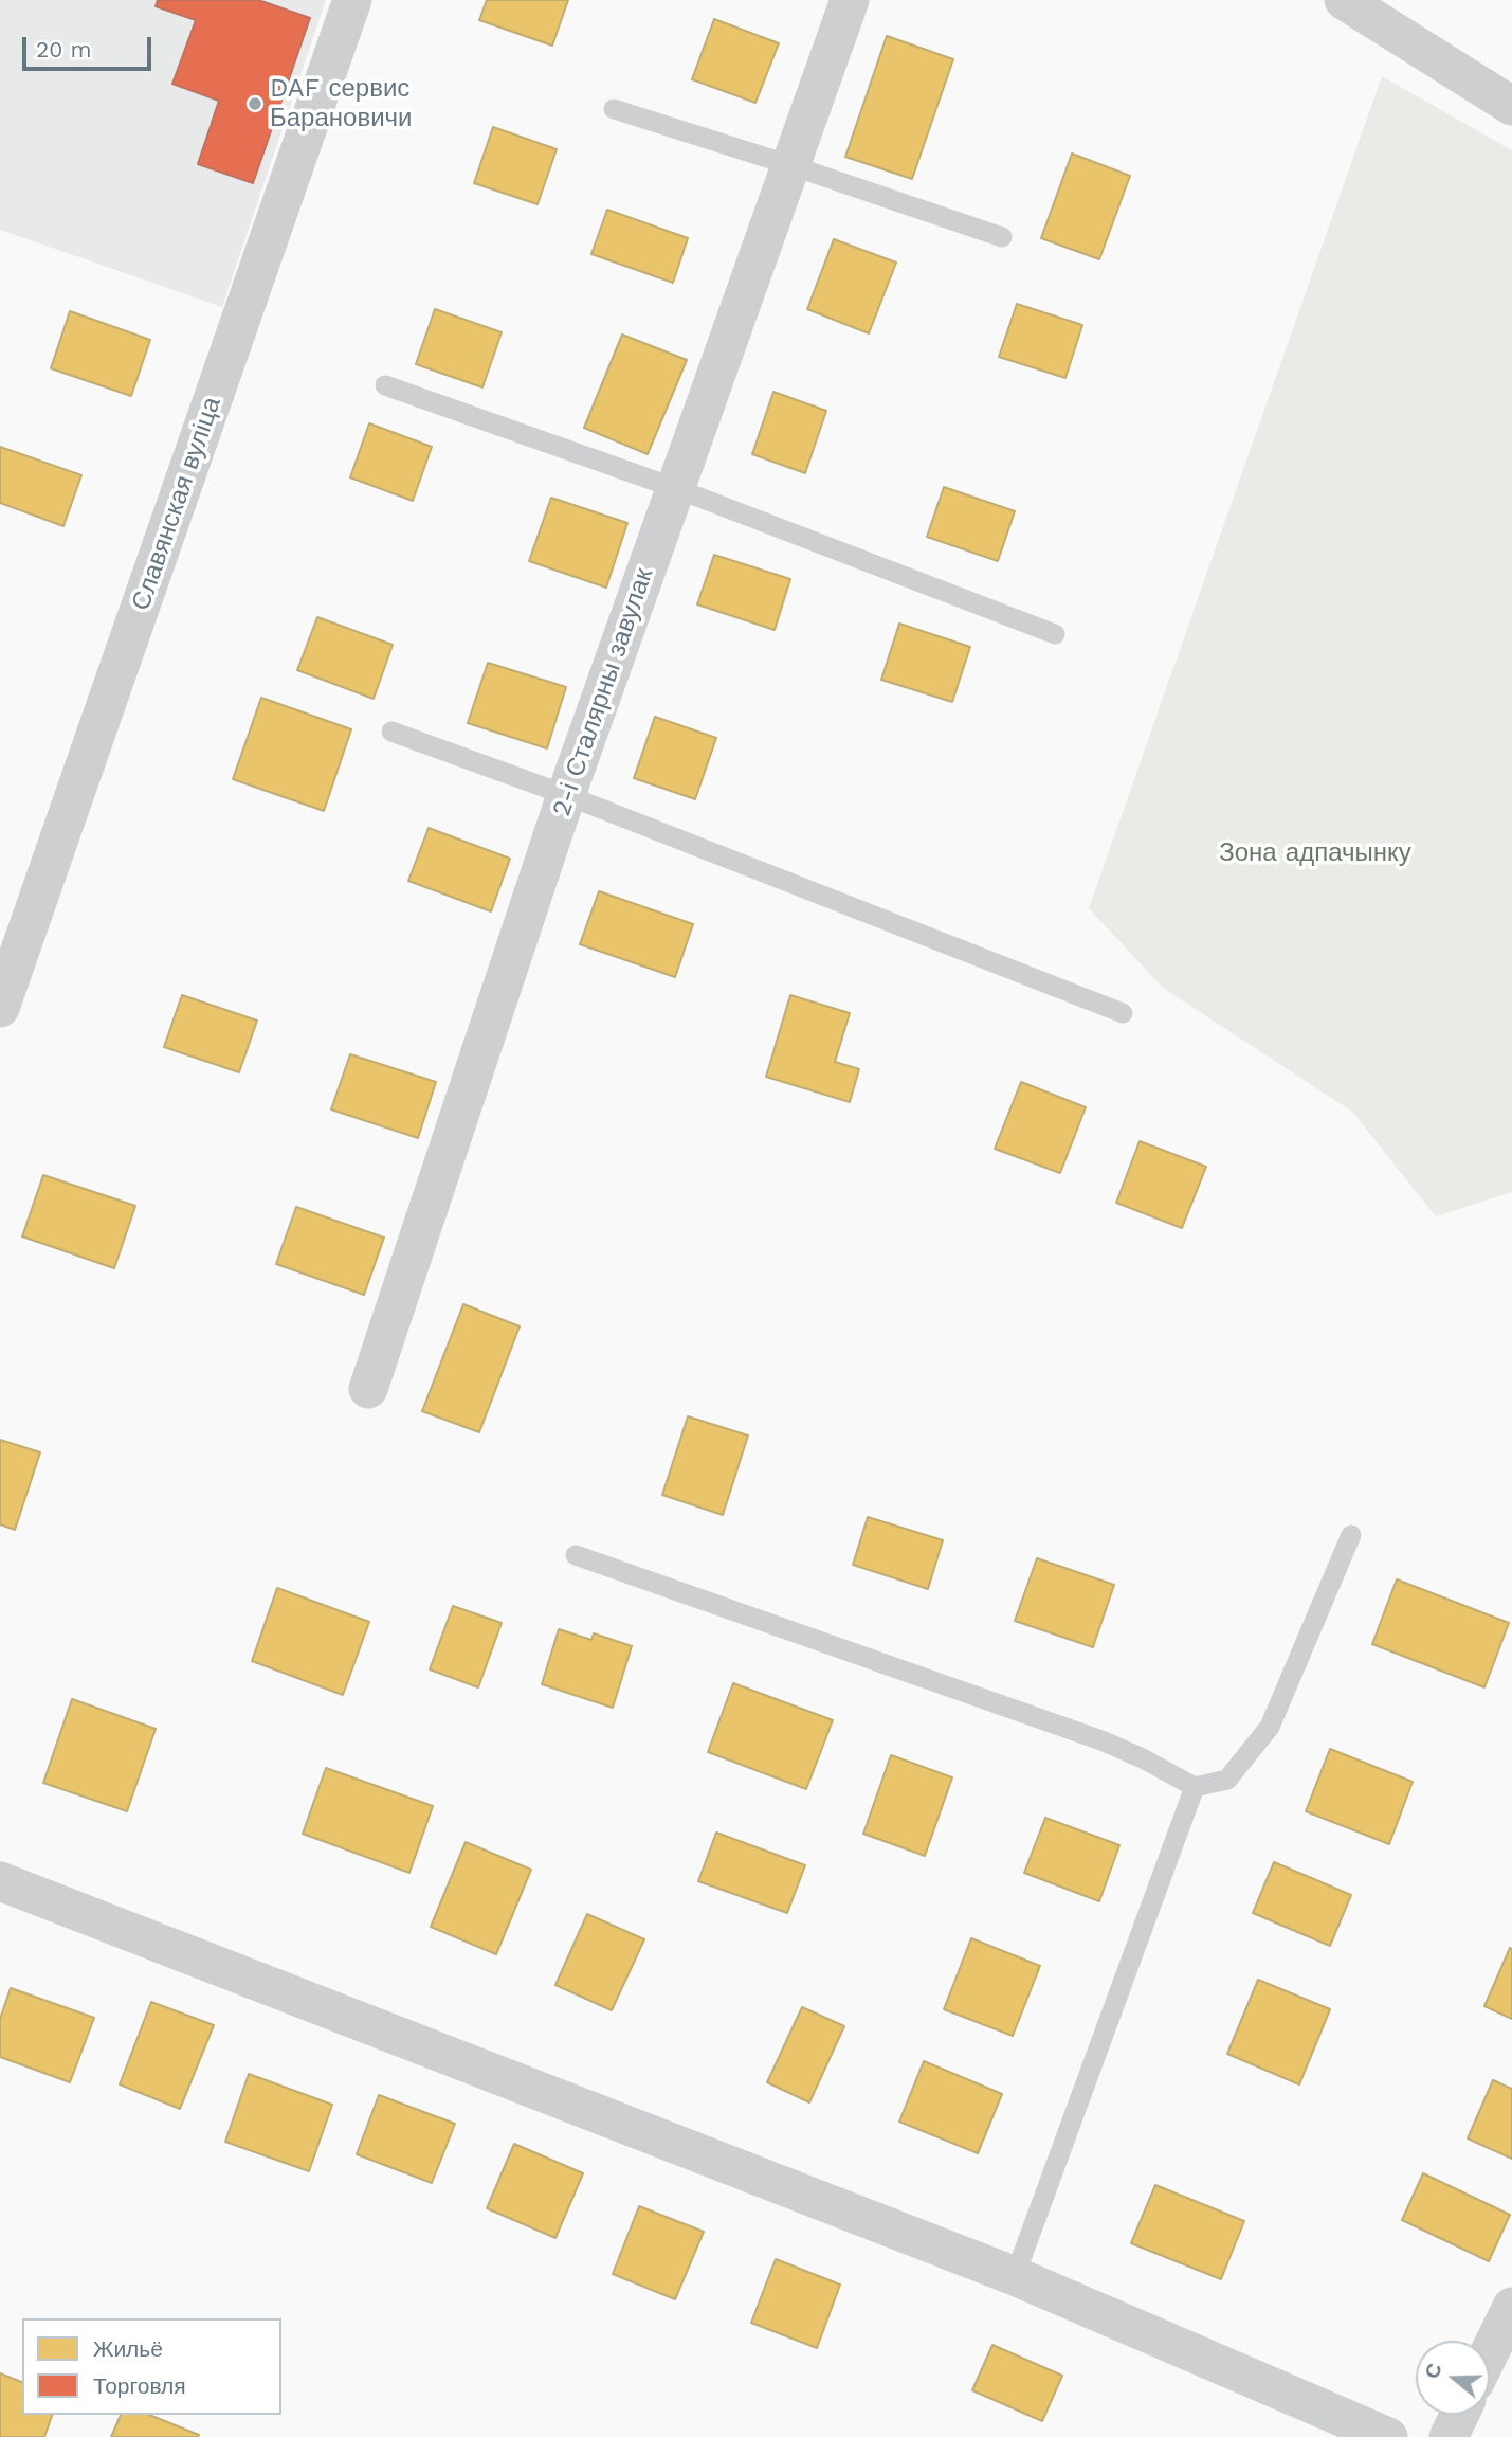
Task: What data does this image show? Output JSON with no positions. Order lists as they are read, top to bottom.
{
  "streets": {
    "street": ["Славянская вуліца", "2-і Сталярны завулак"]
  },
  "parks": ["Зона адпачынку"],
  "places": ["DAF сервис Барановичи"],
  "legend": ["Жильё", "Торговля"],
  "scale_bar": "20 m",
  "north": "left"
}
